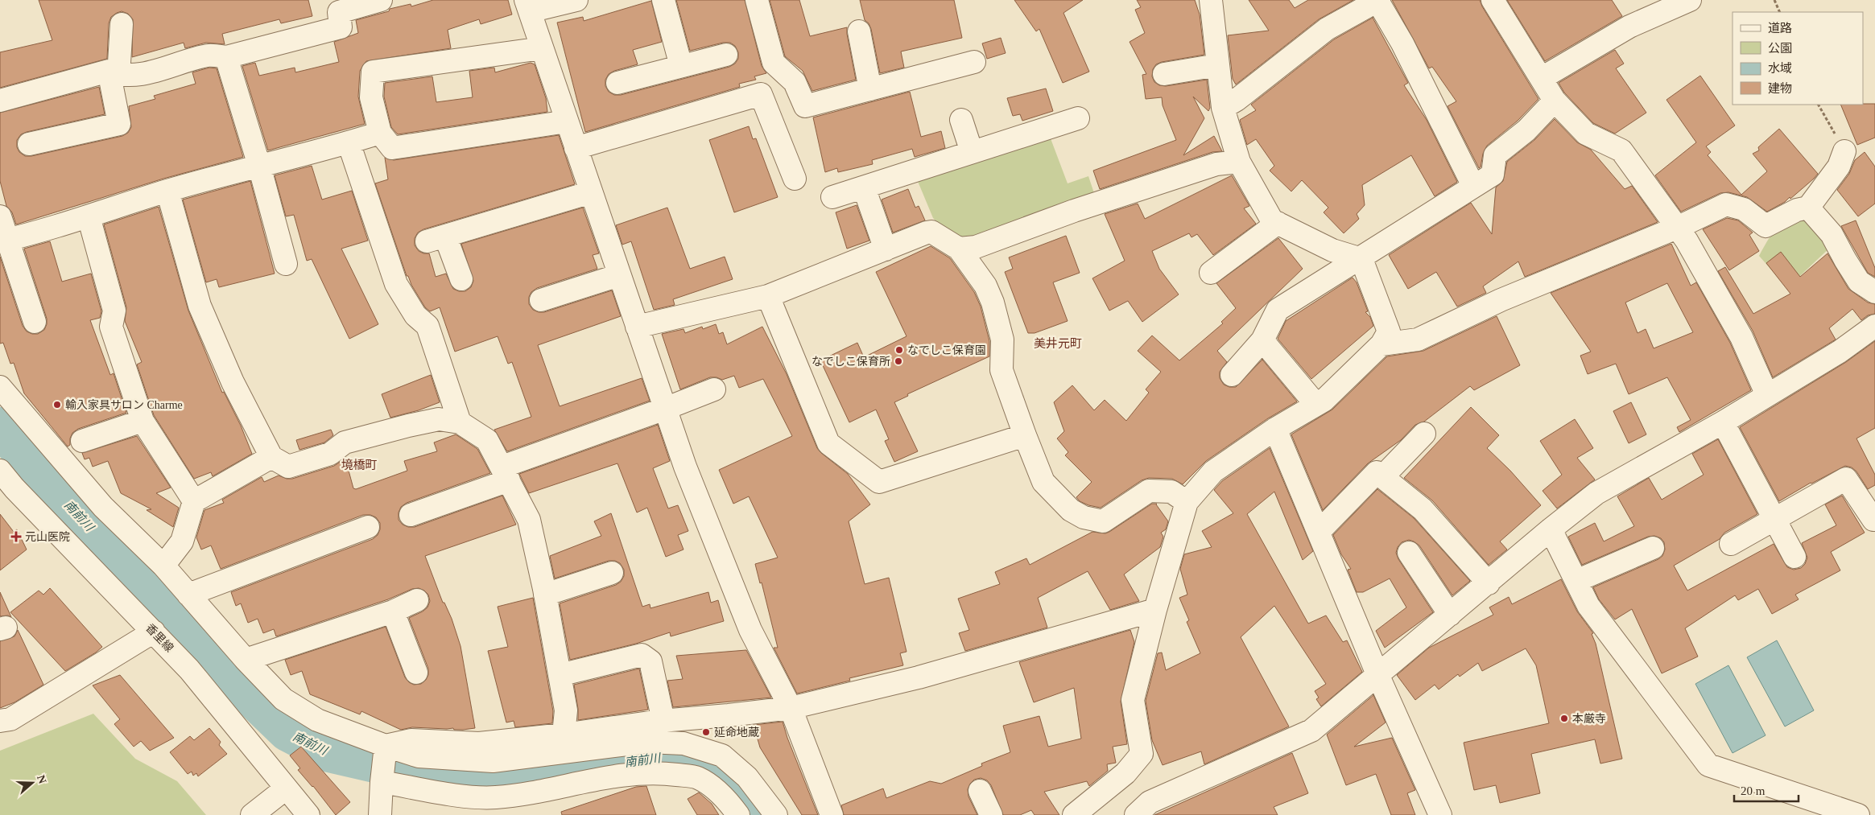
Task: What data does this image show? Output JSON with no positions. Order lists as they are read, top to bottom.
{
  "streets": {
    "street": ["香里線"]
  },
  "districts": ["美井元町", "境橋町"],
  "water": ["南前川"],
  "places": {
    "other": [
      "なでしこ保育園",
      "なでしこ保育所",
      "輸入家具サロン Charme",
      "本厳寺",
      "延命地蔵"
    ],
    "health": ["元山医院"]
  },
  "legend": [
    "道路",
    "公園",
    "水域",
    "建物"
  ],
  "scale_bar": "20 m",
  "north": "right"
}
